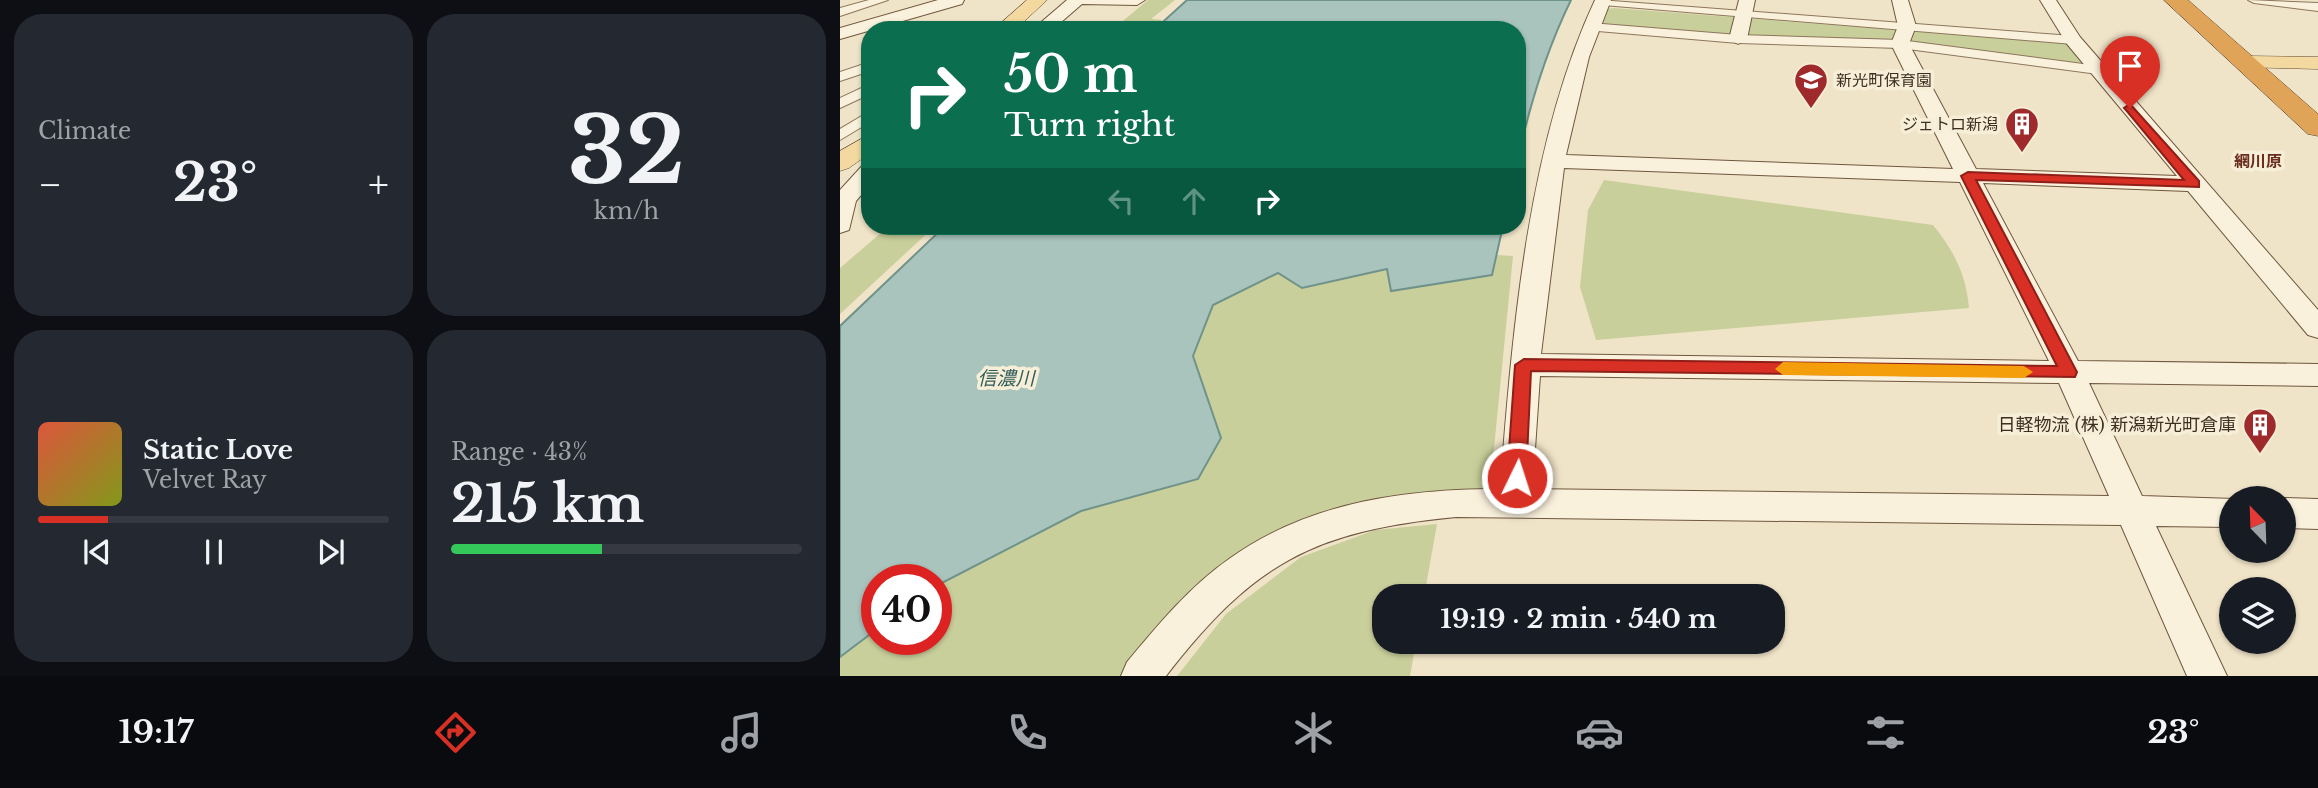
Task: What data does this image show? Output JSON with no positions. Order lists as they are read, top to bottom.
{
  "districts": ["網川原"],
  "water": ["信濃川"],
  "places": {
    "school or university": ["新光町保育園"],
    "building": ["ジェトロ新潟", "日軽物流 (株) 新潟新光町倉庫"]
  },
  "north": "top left",
  "page": {
    "tile": [
      "Climate",
      ["32", "km/h"],
      ["Range · 43%", "215 km"]
    ],
    "turn": ["50 m", "Turn right"],
    "heat": ["−", "23°", "+"],
    "song": ["Static Love", "Velvet Ray"],
    "limit": "40",
    "trip": "19:19 · 2 min · 540 m",
    "tabs": ["19:17", "23°"]
  }
}
